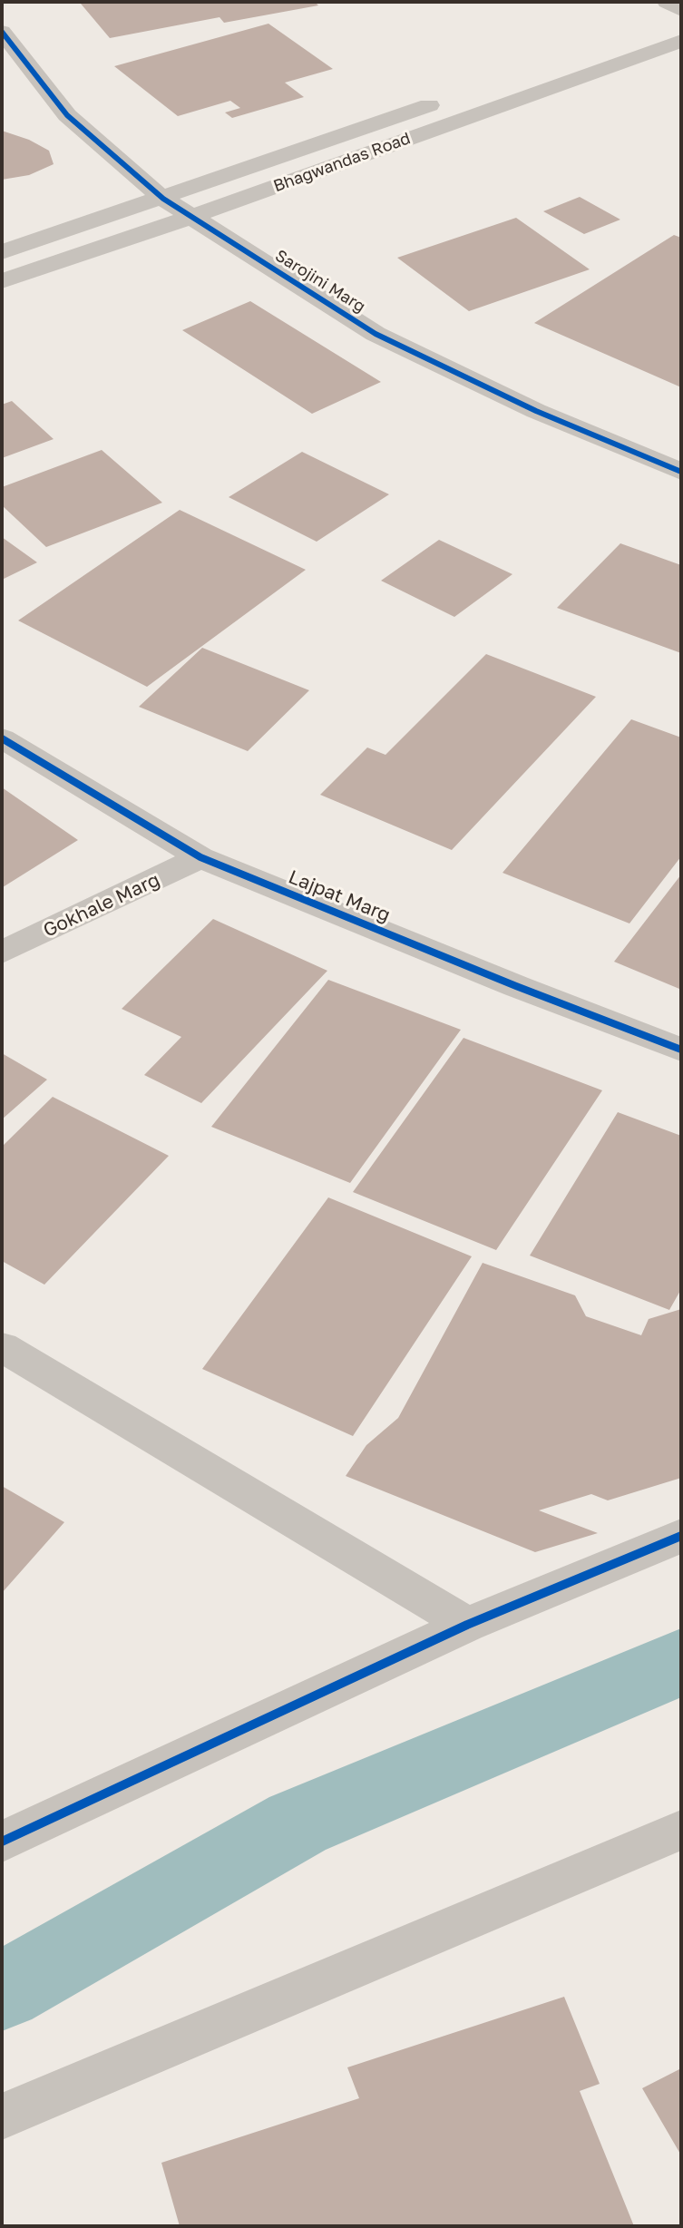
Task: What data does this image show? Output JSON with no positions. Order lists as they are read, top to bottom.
{
  "streets": {
    "street": [
      "Bhagwandas Road",
      "Sarojini Marg",
      "Lajpat Marg",
      "Gokhale Marg"
    ]
  },
  "crossings": [
    ["Bhagwandas Road", "Sarojini Marg"],
    ["Lajpat Marg", "Gokhale Marg"]
  ]
}
